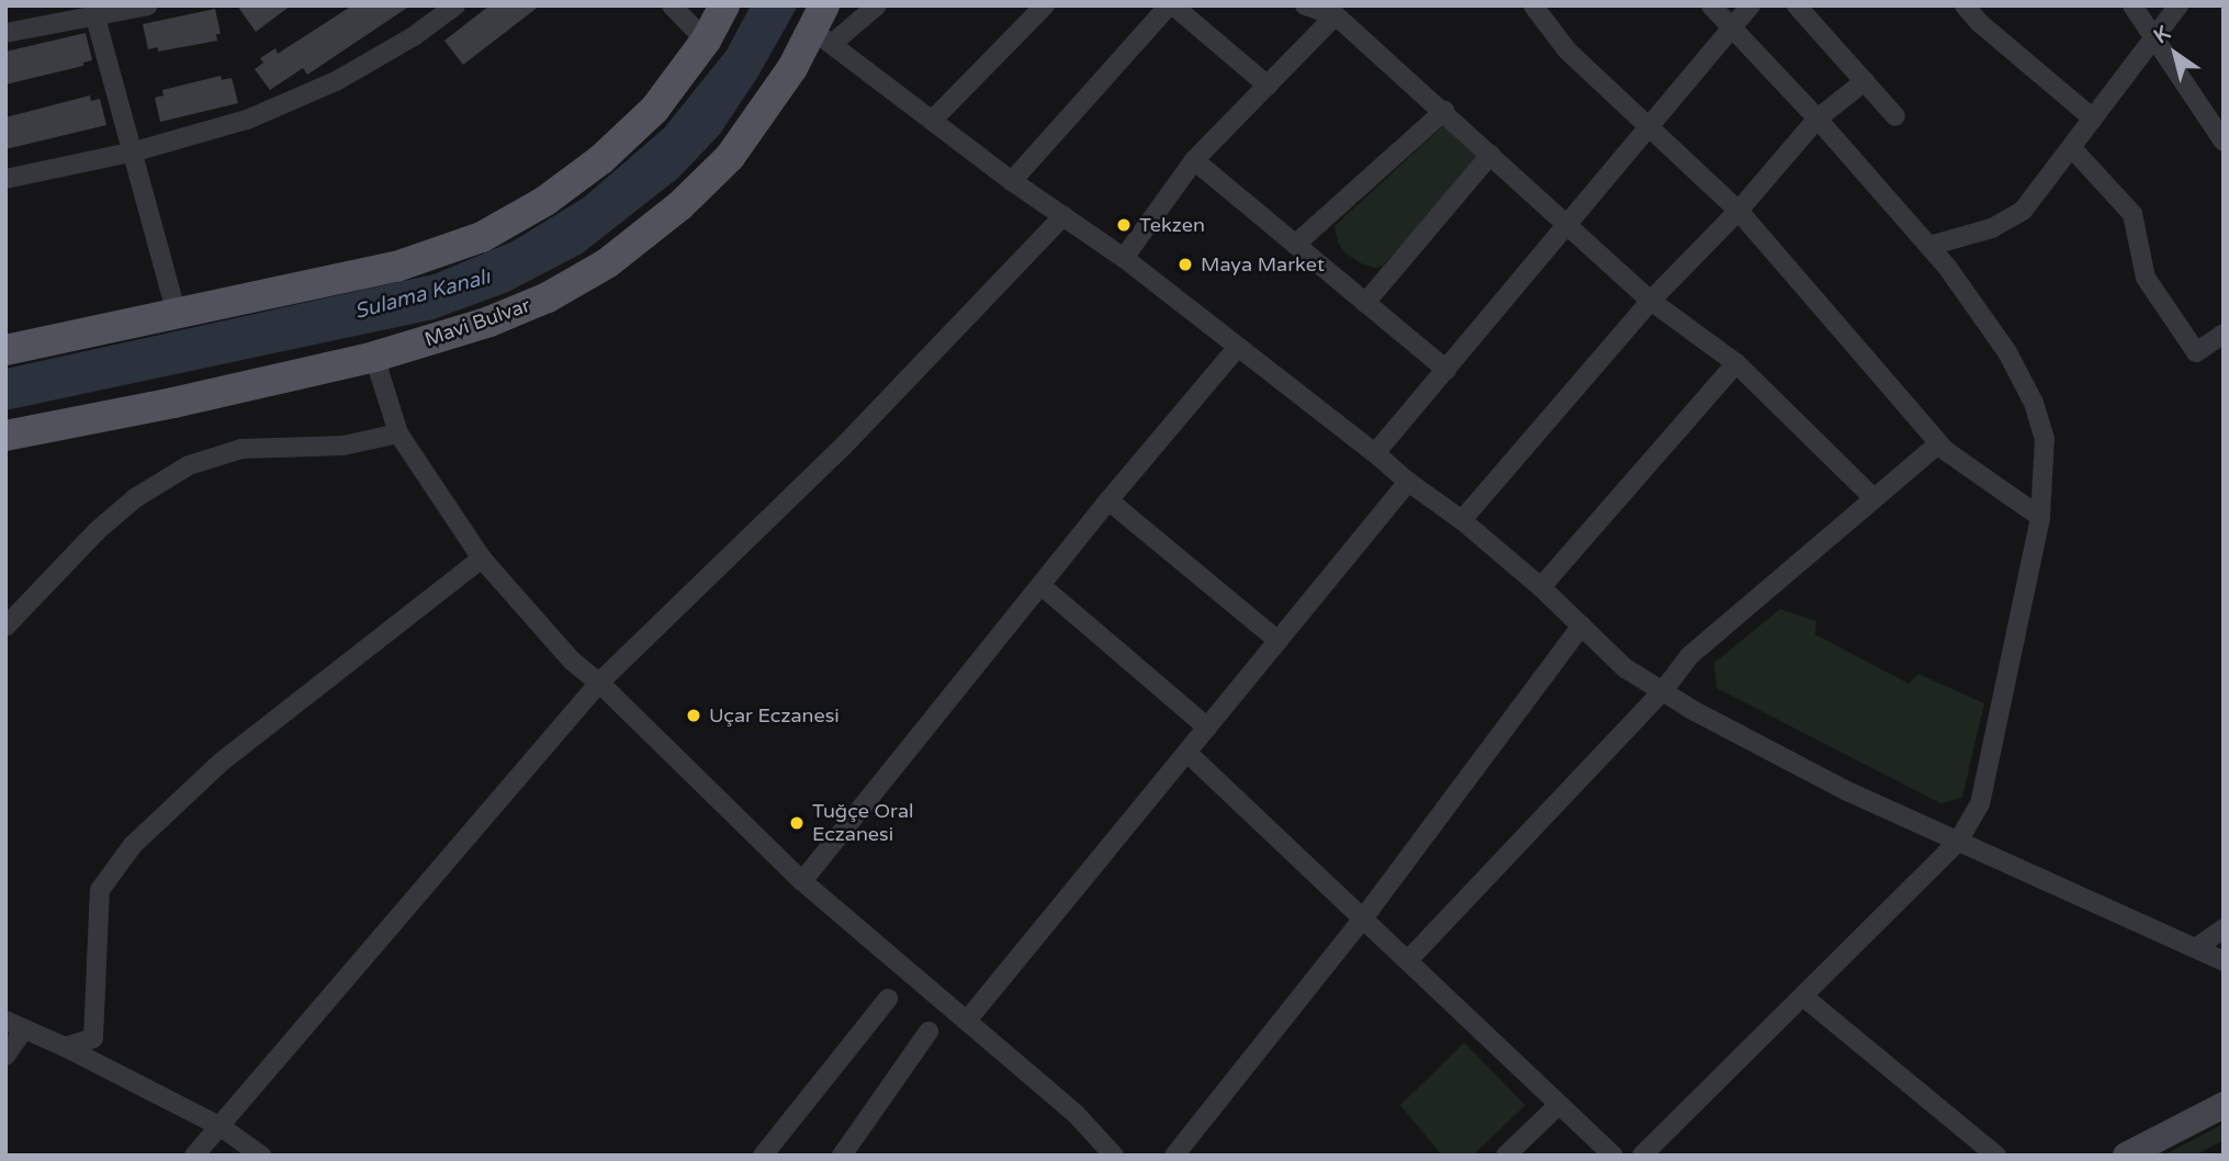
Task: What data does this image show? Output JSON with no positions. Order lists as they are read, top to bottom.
{
  "streets": {
    "main road": ["Mavi Bulvar"]
  },
  "water": ["Sulama Kanalı"],
  "places": [
    "Tekzen",
    "Maya Market",
    "Uçar Eczanesi",
    "Tuğçe Oral Eczanesi"
  ],
  "north": "top left"
}
